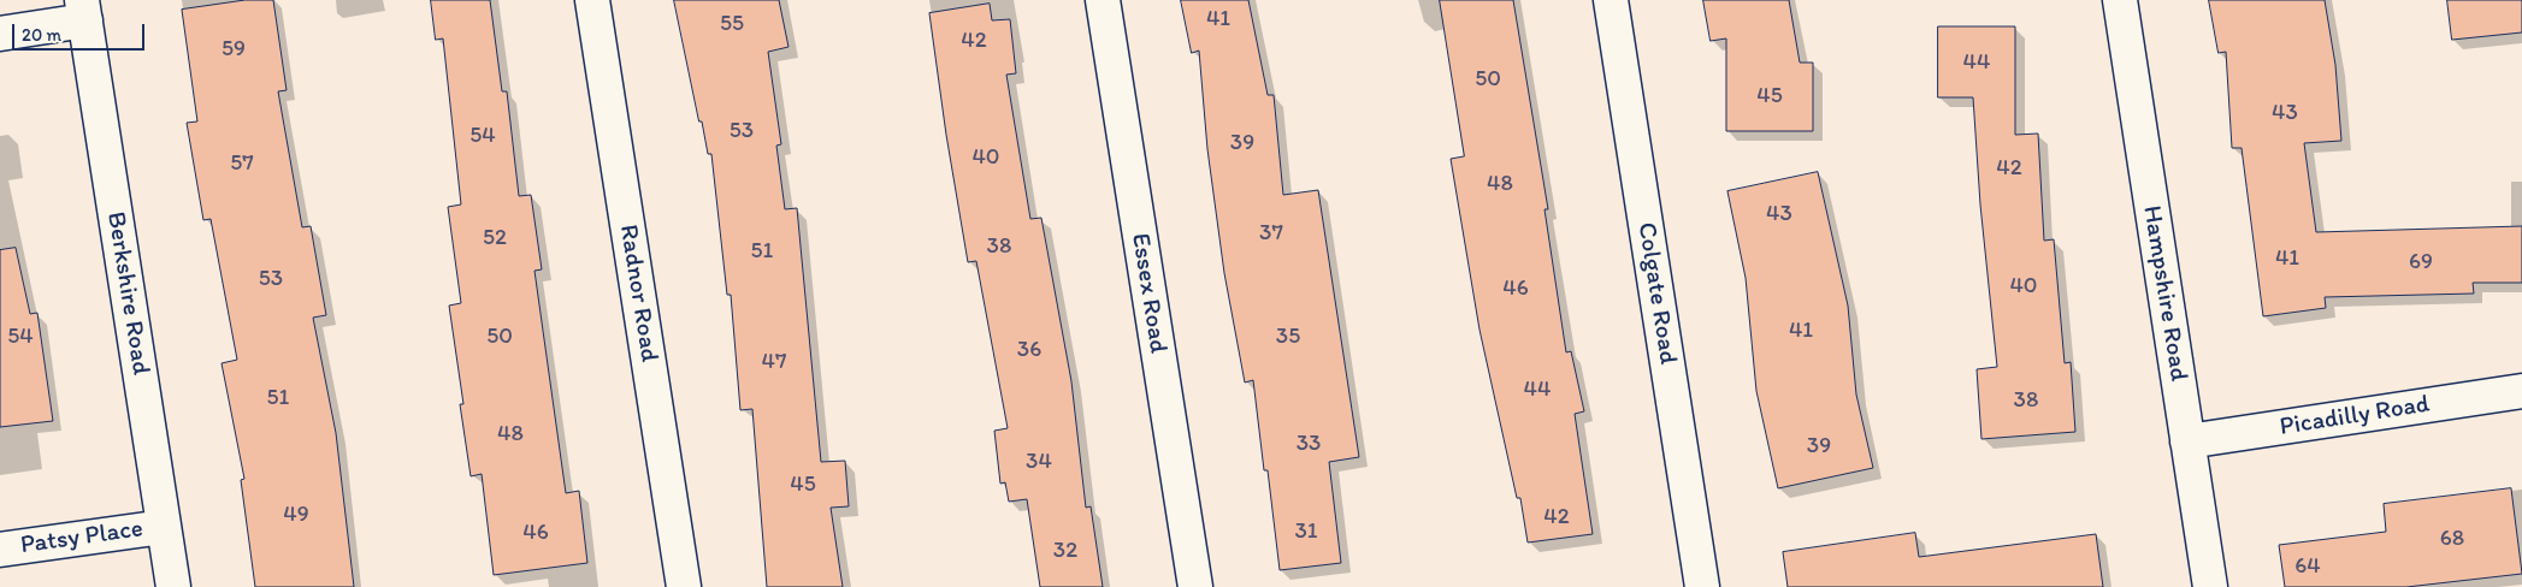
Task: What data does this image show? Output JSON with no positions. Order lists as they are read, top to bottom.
{
  "streets": {
    "street": [
      "Berkshire Road",
      "Radnor Road",
      "Essex Road",
      "Colgate Road",
      "Hampshire Road",
      "Picadilly Road",
      "Patsy Place"
    ]
  },
  "crossings": [
    ["Berkshire Road", "Patsy Place"],
    ["Hampshire Road", "Picadilly Road"]
  ],
  "house_numbers": [
    "41",
    "55",
    "42",
    "59",
    "44",
    "50",
    "45",
    "43",
    "53",
    "54",
    "39",
    "40",
    "57",
    "42",
    "48",
    "43",
    "37",
    "52",
    "38",
    "51",
    "41",
    "69",
    "53",
    "40",
    "46",
    "41",
    "54",
    "50",
    "35",
    "36",
    "47",
    "44",
    "51",
    "38",
    "48",
    "33",
    "39",
    "34",
    "45",
    "49",
    "42",
    "31",
    "46",
    "68",
    "32",
    "64"
  ],
  "scale_bar": "20 m"
}
